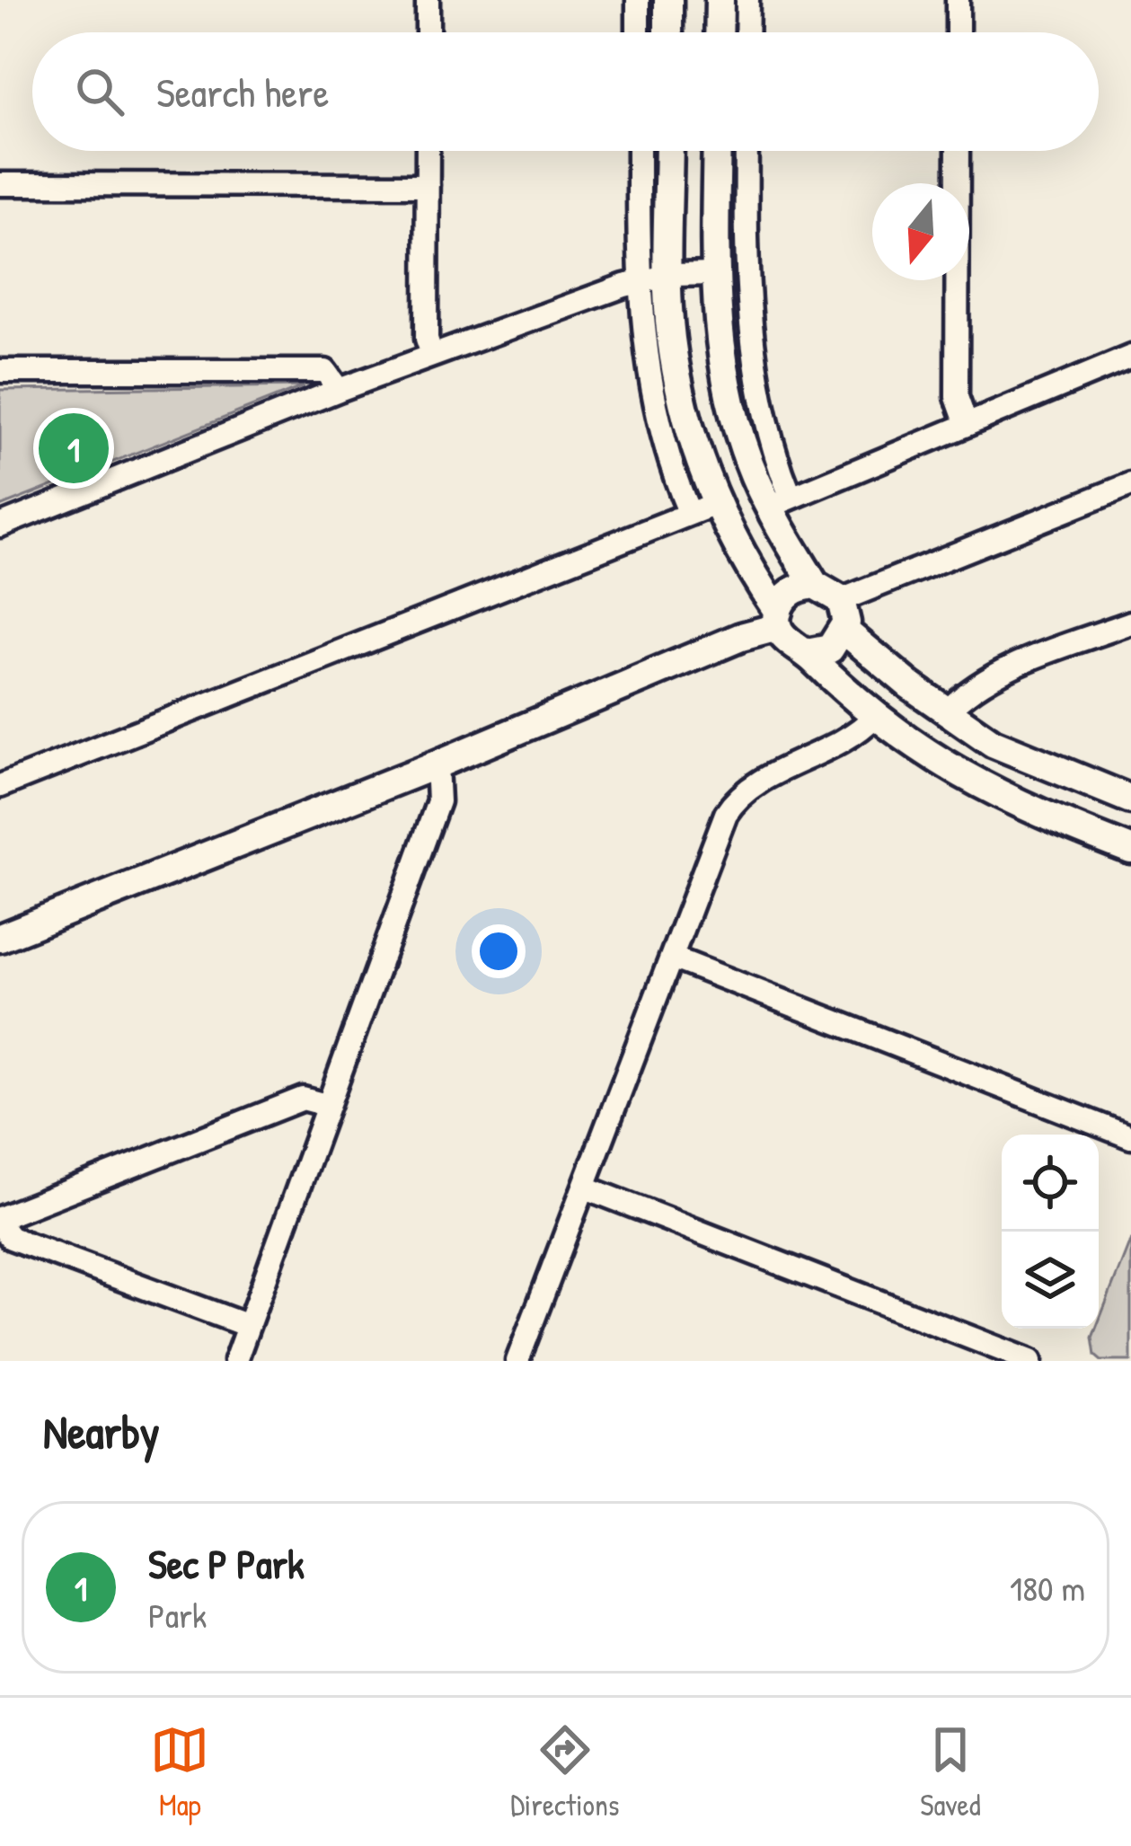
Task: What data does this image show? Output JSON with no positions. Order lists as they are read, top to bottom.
{
  "north": "bottom",
  "page": {
    "search": "Search here",
    "pins": "1",
    "heading": "Nearby",
    "list": [
      {
        "mark": "1",
        "name": "Sec P Park",
        "note": "Park",
        "value": "180 m"
      }
    ],
    "nav": ["Map", "Directions", "Saved"]
  }
}
